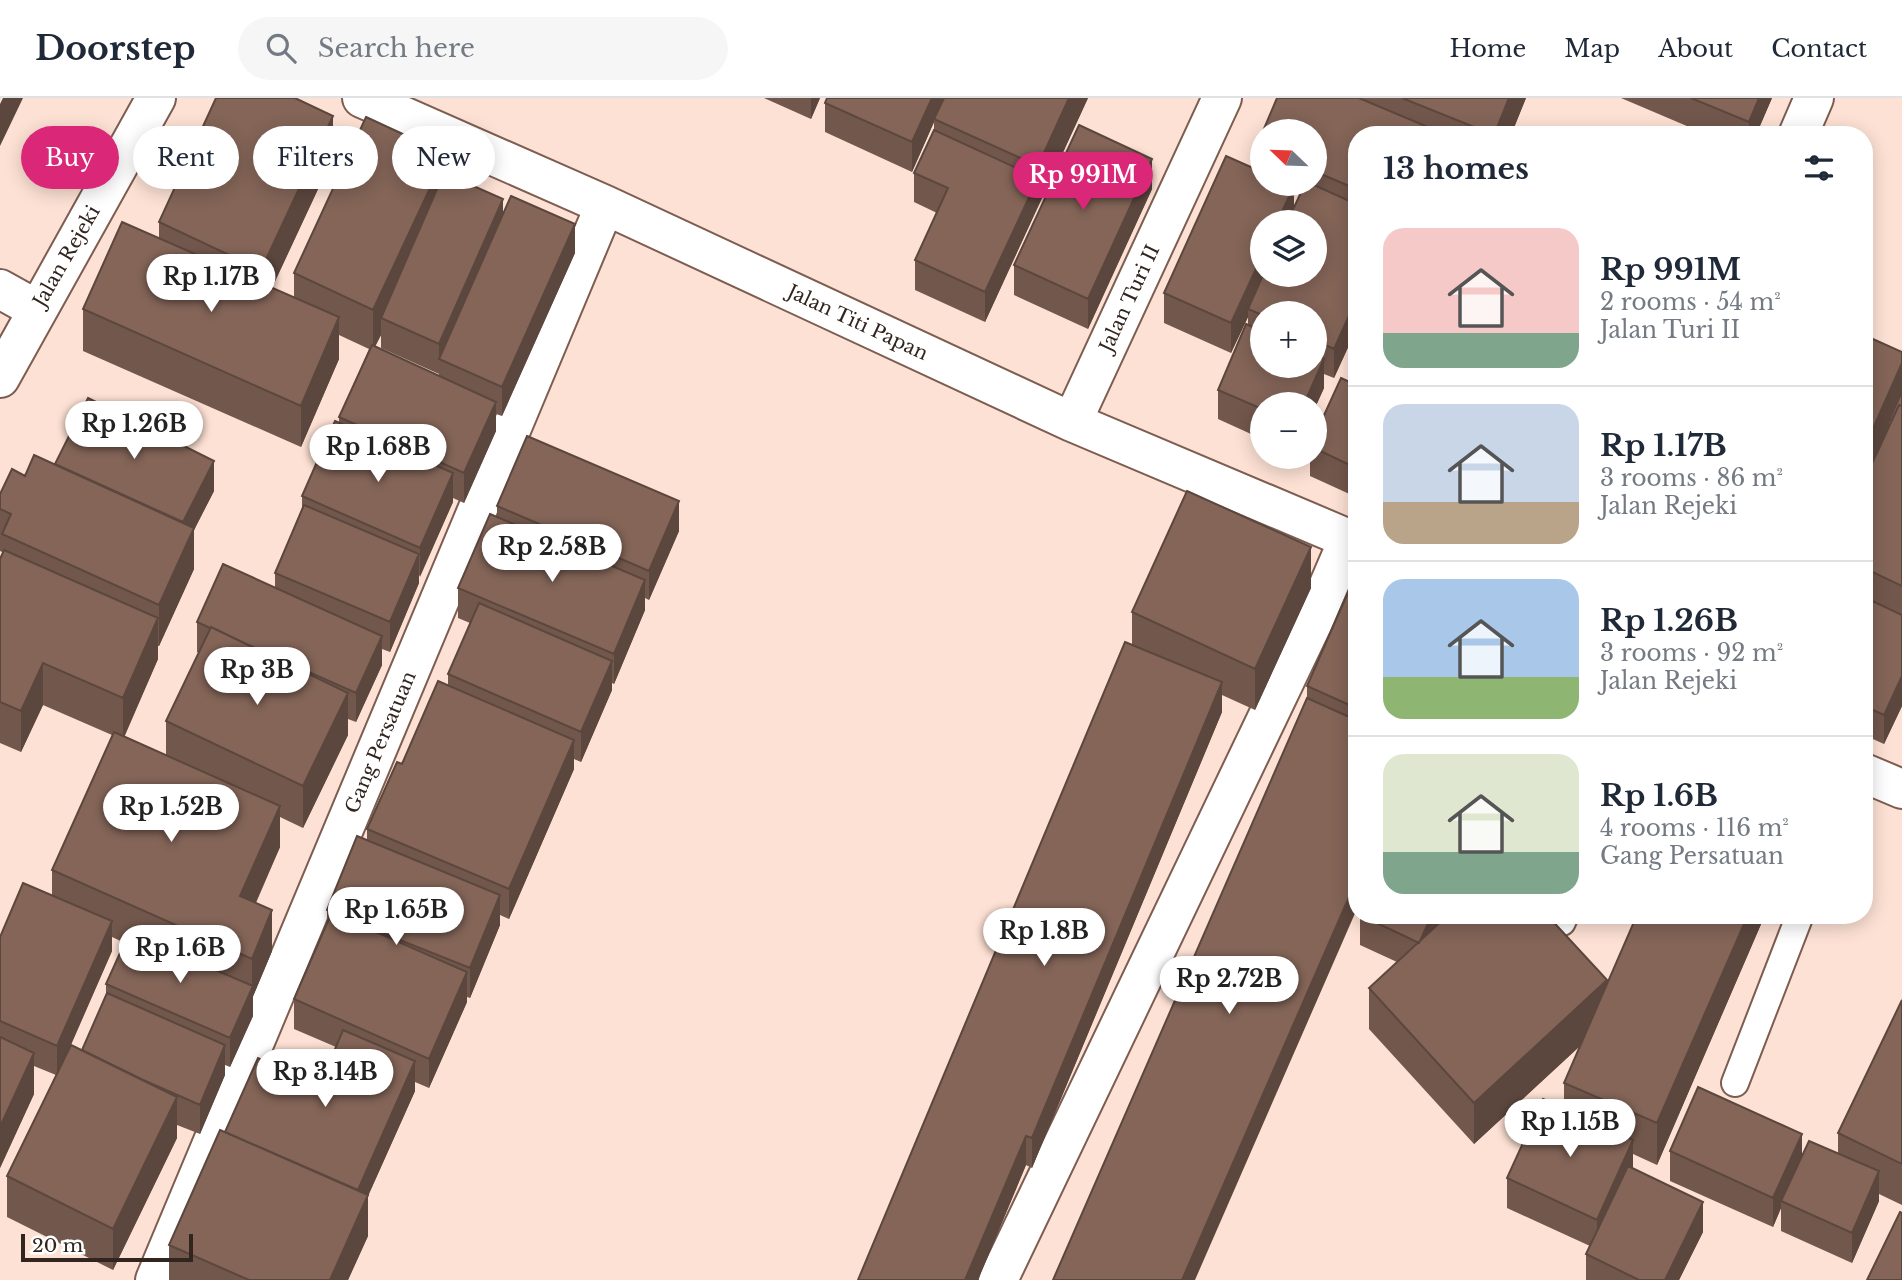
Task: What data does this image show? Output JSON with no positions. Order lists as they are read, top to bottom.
{
  "streets": {
    "street": [
      "Jalan Rejeki",
      "Jalan Turi II",
      "Jalan Titi Papan",
      "Gang Persatuan"
    ]
  },
  "crossings": [
    ["Jalan Turi II", "Jalan Titi Papan"],
    ["Jalan Titi Papan", "Gang Persatuan"]
  ],
  "scale_bar": "20 m",
  "north": "top left",
  "page": {
    "header": "Doorstep",
    "search": "Search here",
    "nav": [
      "Home",
      "Map",
      "About",
      "Contact"
    ],
    "map_buttons": ["+", "−"],
    "chip": [
      "Buy",
      "Rent",
      "Filters",
      "New"
    ],
    "heading": "13 homes",
    "price": [
      "Rp 991M",
      "Rp 1.17B",
      "Rp 1.26B",
      "Rp 1.68B",
      "Rp 2.58B",
      "Rp 3B",
      "Rp 1.52B",
      "Rp 1.65B",
      "Rp 1.8B",
      "Rp 1.6B",
      "Rp 2.72B",
      "Rp 3.14B",
      "Rp 1.15B"
    ],
    "list": [
      {
        "name": "Rp 991M",
        "note": "2 rooms · 54 m² · Jalan Turi II"
      },
      {
        "name": "Rp 1.17B",
        "note": "3 rooms · 86 m² · Jalan Rejeki"
      },
      {
        "name": "Rp 1.26B",
        "note": "3 rooms · 92 m² · Jalan Rejeki"
      },
      {
        "name": "Rp 1.6B",
        "note": "4 rooms · 116 m² · Gang Persatuan"
      }
    ],
    "scale": "20 m"
  }
}
